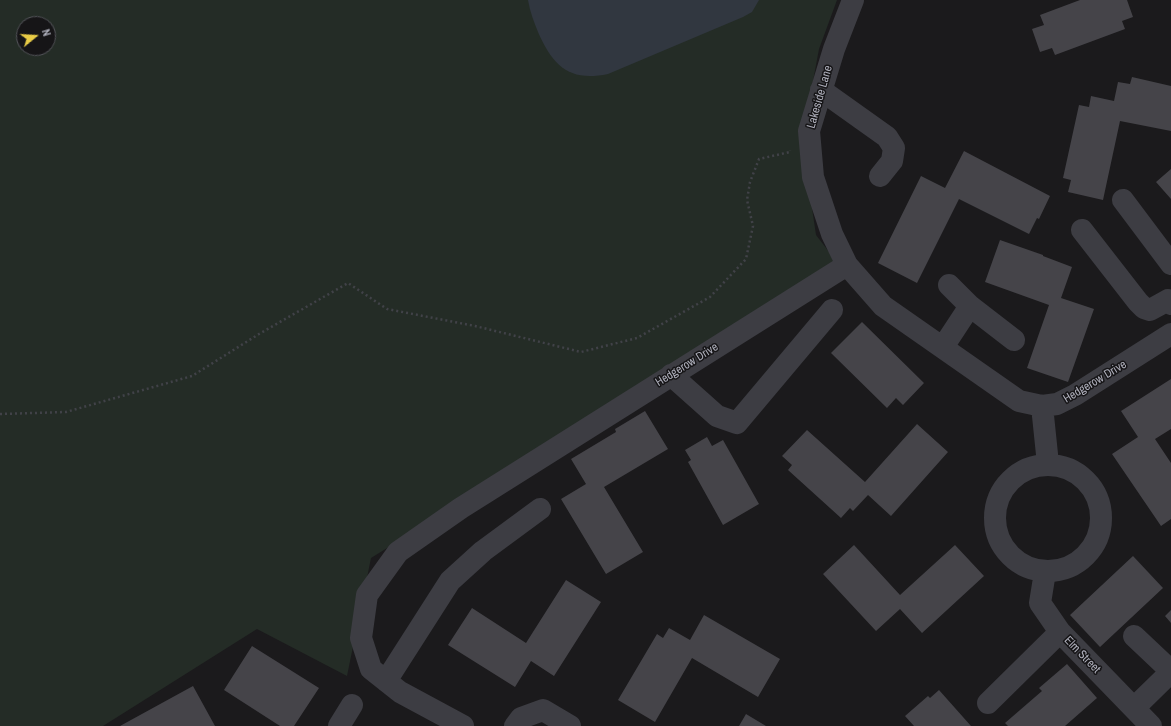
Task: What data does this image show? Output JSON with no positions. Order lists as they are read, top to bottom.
{
  "streets": {
    "street": ["Lakeside Lane", "Hedgerow Drive", "Elm Street"]
  },
  "crossings": [
    ["Lakeside Lane", "Hedgerow Drive"]
  ],
  "north": "right"
}
